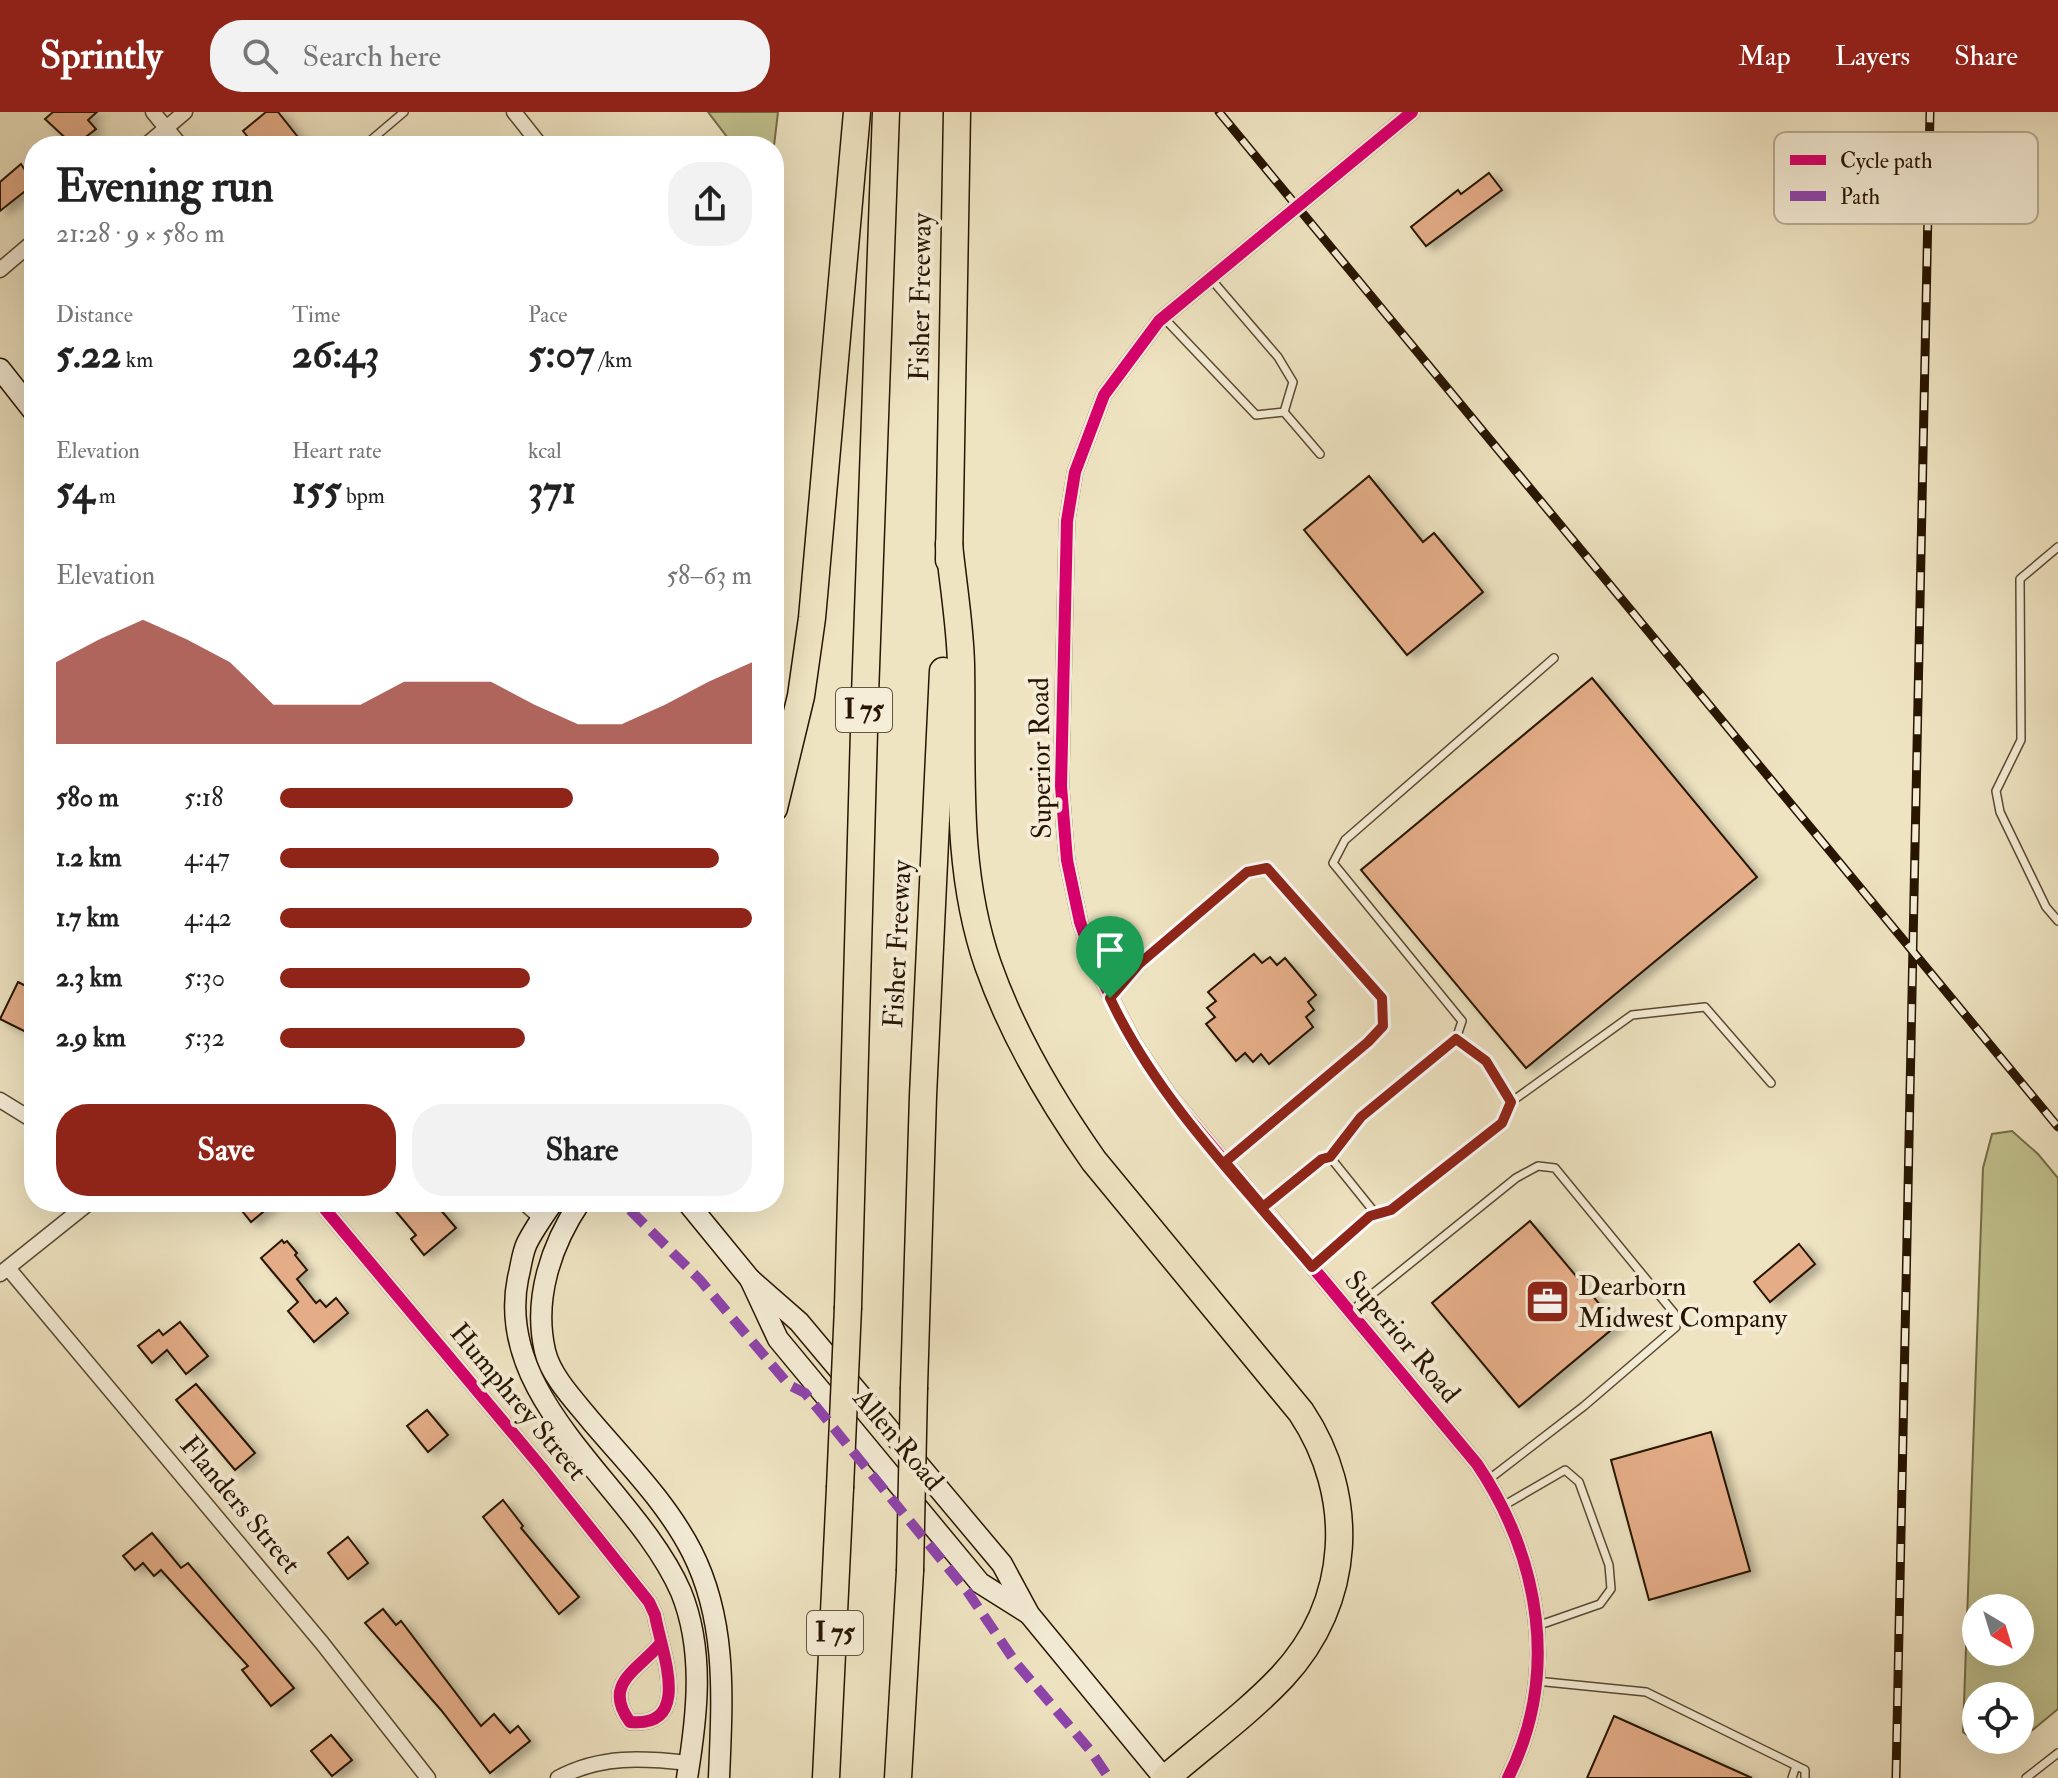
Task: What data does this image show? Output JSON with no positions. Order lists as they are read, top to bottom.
{
  "streets": {
    "highway": ["Fisher Freeway", "I 75"],
    "main road": ["Allen Road"],
    "street": ["Superior Road", "Humphrey Street", "Flanders Street"]
  },
  "places": {
    "office": ["Dearborn Midwest Company"]
  },
  "legend": ["Cycle path", "Path"],
  "north": "bottom right",
  "page": {
    "header": "Sprintly",
    "search": "Search here",
    "nav": ["Map", "Layers", "Share"],
    "heading": ["Evening run", "21:28 · 9 × 580 m"],
    "stats": [
      ["Distance", "5.22 km"],
      ["Time", "26:43"],
      ["Pace", "5:07 /km"],
      ["Elevation", "54 m"],
      ["Heart rate", "155 bpm"],
      ["kcal", "371"]
    ],
    "chart": ["Elevation", "58–63 m"],
    "list": [
      {
        "name": "580 m",
        "note": "5:18"
      },
      {
        "name": "1.2 km",
        "note": "4:47"
      },
      {
        "name": "1.7 km",
        "note": "4:42"
      },
      {
        "name": "2.3 km",
        "note": "5:30"
      },
      {
        "name": "2.9 km",
        "note": "5:32"
      }
    ],
    "buttons": ["Save", "Share"]
  }
}
